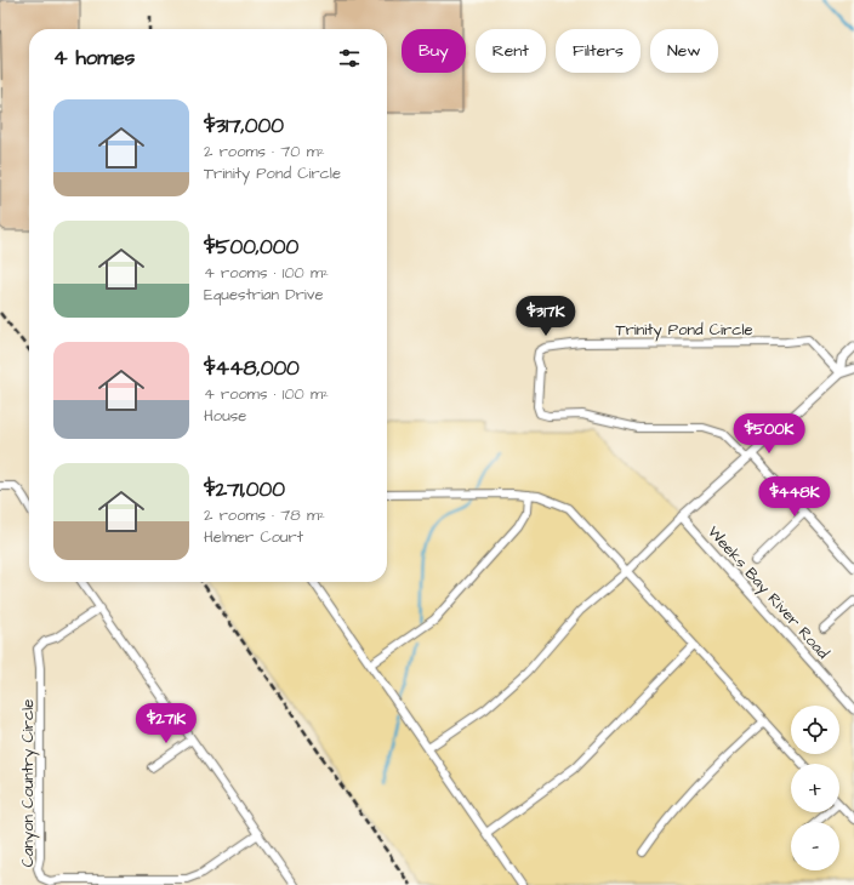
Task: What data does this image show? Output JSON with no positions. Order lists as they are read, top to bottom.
{
  "streets": {
    "street": ["Trinity Pond Circle", "Weeks Bay River Road", "Canyon Country Circle"]
  },
  "page": {
    "chip": [
      "Buy",
      "Rent",
      "Filters",
      "New"
    ],
    "heading": "4 homes",
    "list": [
      {
        "name": "$317,000",
        "note": "2 rooms · 70 m² · Trinity Pond Circle"
      },
      {
        "name": "$500,000",
        "note": "4 rooms · 100 m² · Equestrian Drive"
      },
      {
        "name": "$448,000",
        "note": "4 rooms · 100 m² · House"
      },
      {
        "name": "$271,000",
        "note": "2 rooms · 78 m² · Helmer Court"
      }
    ],
    "price": [
      "$317K",
      "$500K",
      "$448K",
      "$271K"
    ],
    "map_buttons": ["+", "−"]
  }
}
